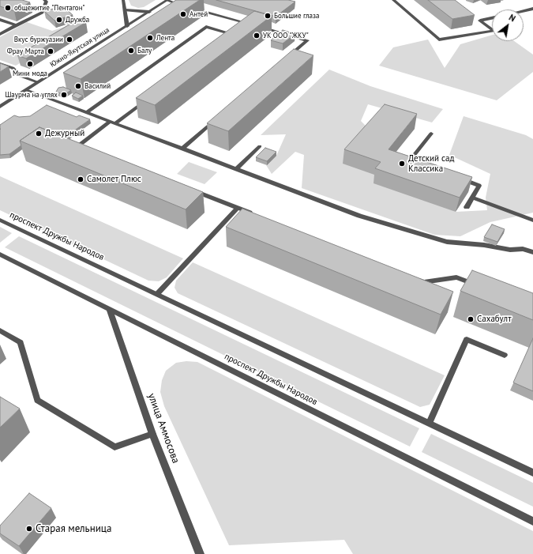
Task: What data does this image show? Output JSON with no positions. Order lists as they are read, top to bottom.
{
  "streets": {
    "street": ["Южно-Якутская улица", "проспект Дружбы Народов", "улица Аммосова"]
  },
  "crossings": [
    ["проспект Дружбы Народов", "улица Аммосова"]
  ],
  "places": [
    "общежитие \"Пентагон\"",
    "Антей",
    "Большие глаза",
    "Дружба",
    "УК ООО \"ЖКУ\"",
    "Лента",
    "Вкус буржуазии",
    "Балу",
    "Фрау Марта",
    "Мини мода",
    "Василий",
    "Шаурма на углях",
    "Дежурный",
    "Детский сад Классика",
    "Самолет Плюс",
    "Сахабулт",
    "Старая мельница"
  ],
  "north": "top right"
}
